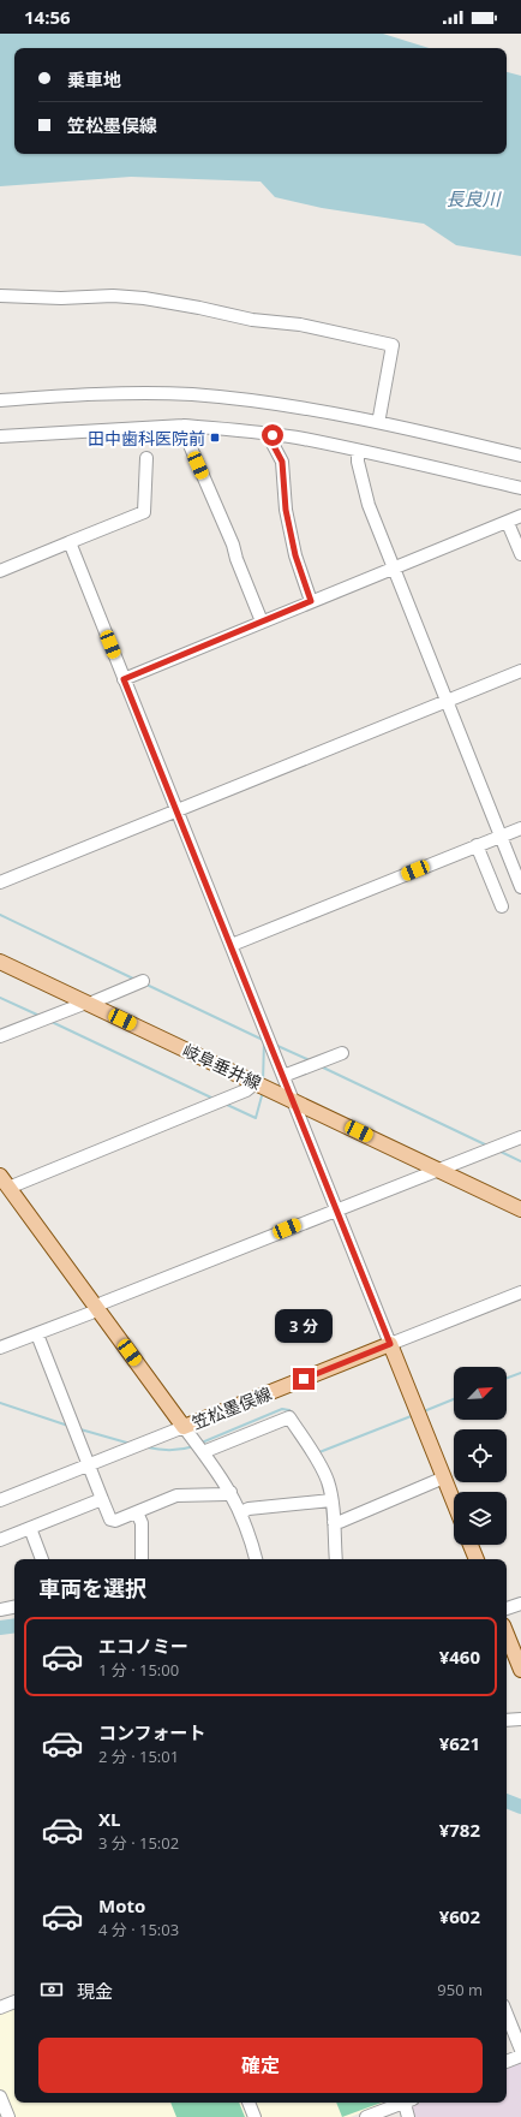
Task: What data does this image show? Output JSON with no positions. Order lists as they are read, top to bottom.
{
  "streets": {
    "main road": ["岐阜垂井線", "笠松墨俣線"]
  },
  "water": ["長良川"],
  "places": {
    "transit": ["田中歯科医院前"]
  },
  "north": "top right",
  "page": {
    "status": "14:56",
    "banner": ["乗車地", "笠松墨俣線"],
    "bubble": "3 分",
    "heading": "車両を選択",
    "list": [
      {
        "name": "エコノミー",
        "note": "1 分 · 15:00",
        "value": "¥460"
      },
      {
        "name": "コンフォート",
        "note": "2 分 · 15:01",
        "value": "¥621"
      },
      {
        "name": "XL",
        "note": "3 分 · 15:02",
        "value": "¥782"
      },
      {
        "name": "Moto",
        "note": "4 分 · 15:03",
        "value": "¥602"
      }
    ],
    "pay": ["現金", "950 m"],
    "buttons": "確定"
  }
}
